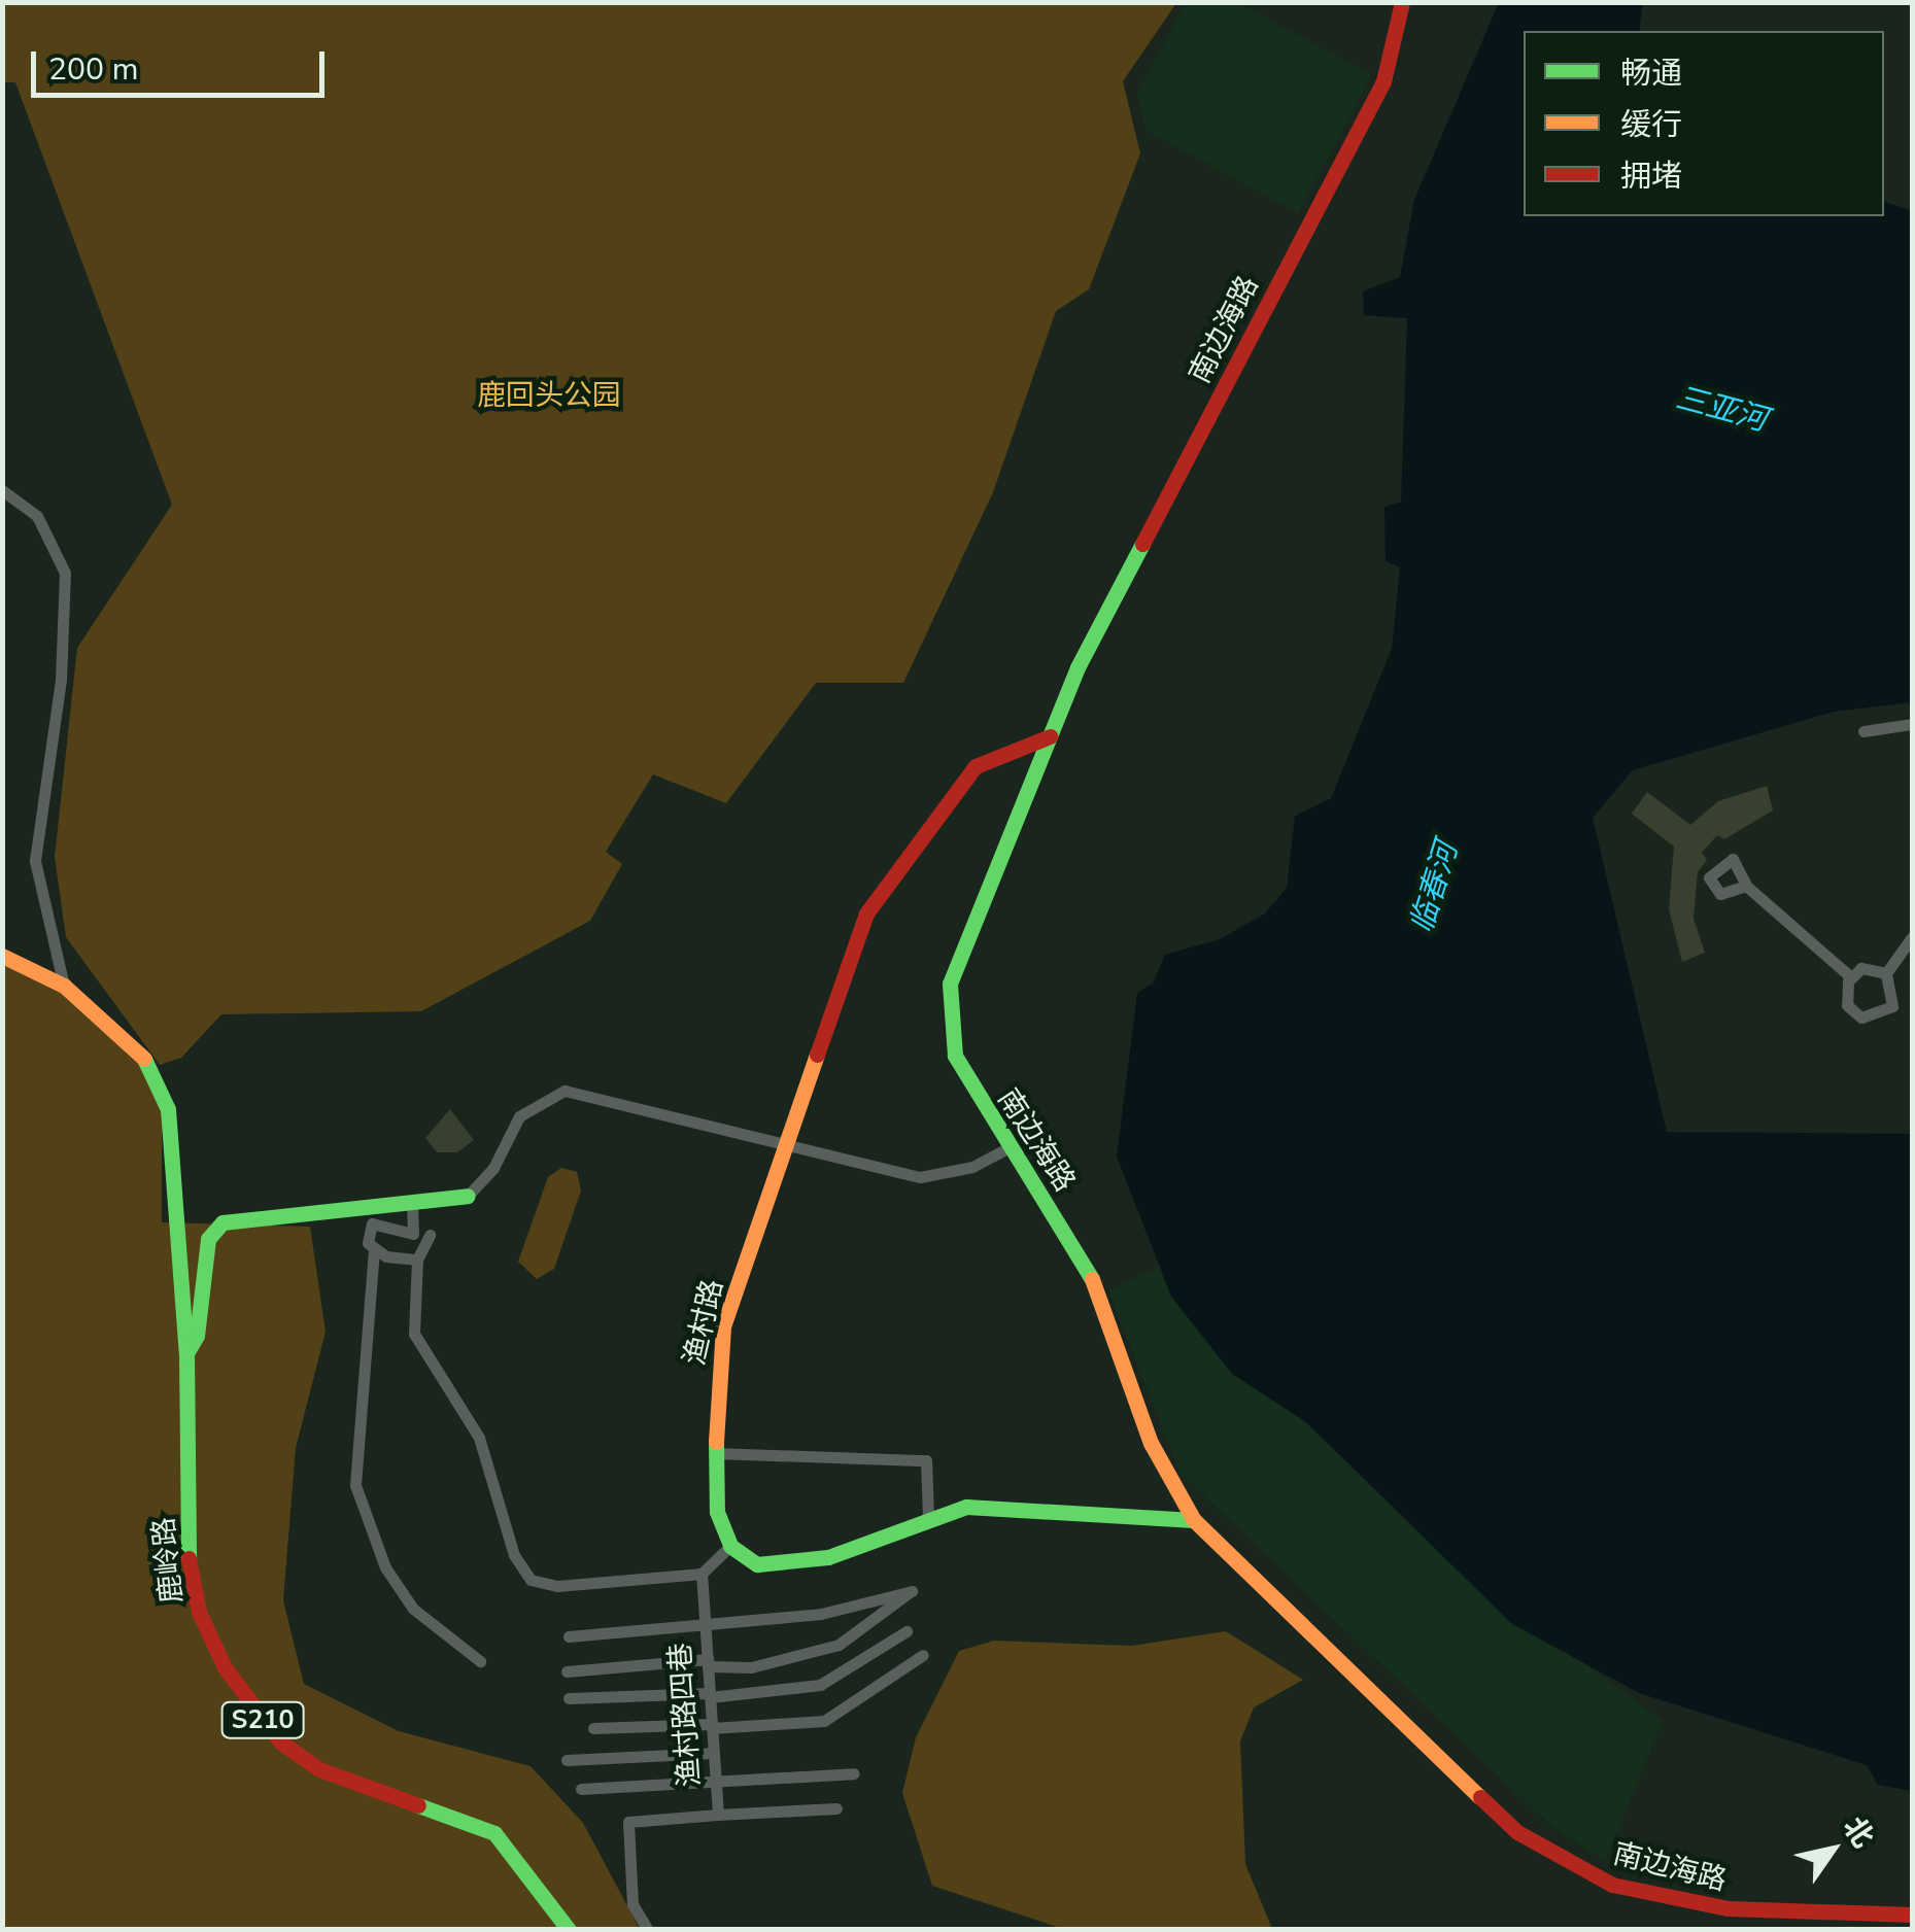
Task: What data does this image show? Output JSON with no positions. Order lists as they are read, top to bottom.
{
  "streets": {
    "main road": [
      "南边海路",
      "渔村路",
      "鹿岭路",
      "S210"
    ],
    "street": ["渔村路四巷"]
  },
  "crossings": [
    ["南边海路", "渔村路"]
  ],
  "water": ["三亚河", "临春河"],
  "parks": ["鹿回头公园"],
  "legend": ["畅通", "缓行", "拥堵"],
  "scale_bar": "200 m",
  "north": "top right"
}
